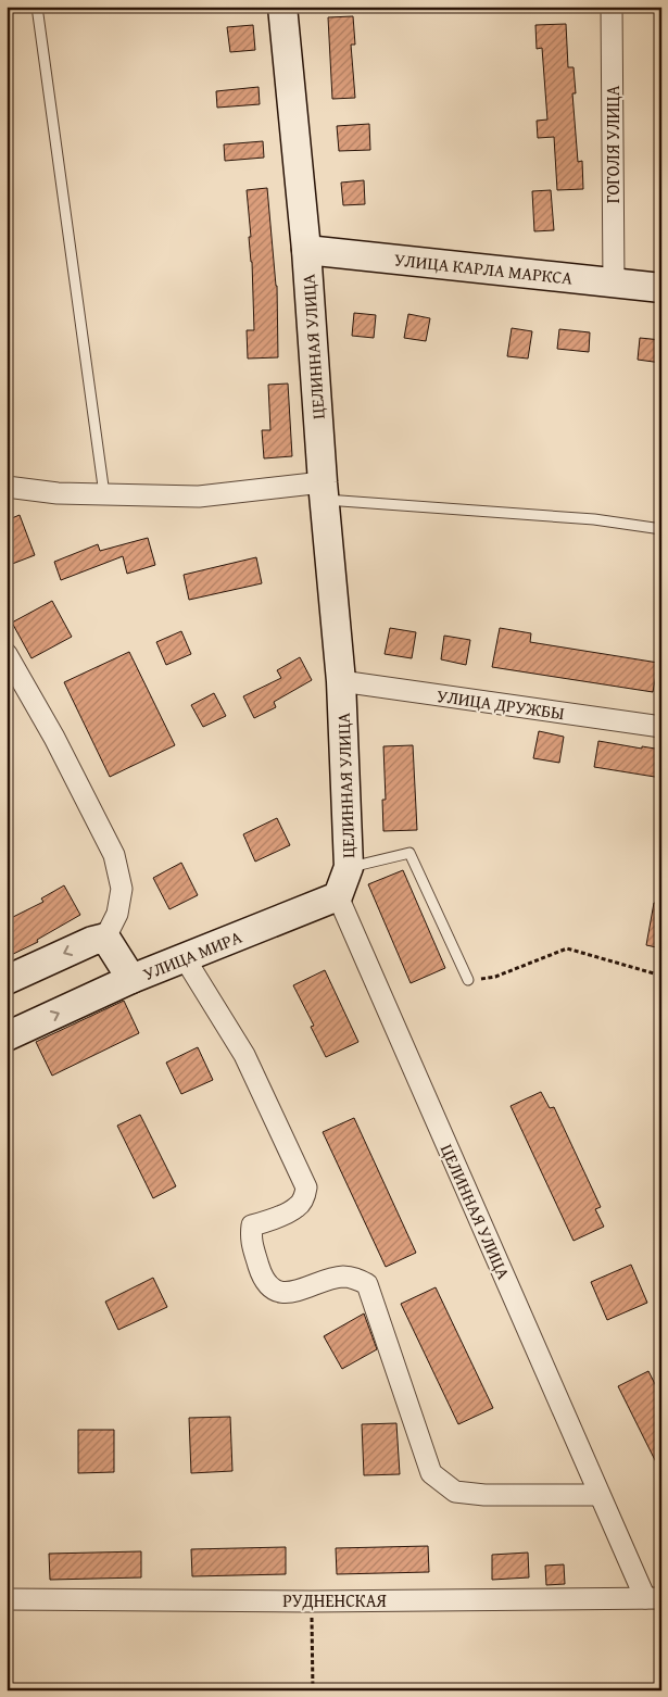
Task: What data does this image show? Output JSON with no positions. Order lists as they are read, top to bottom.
{
  "streets": {
    "street": [
      "ГОГОЛЯ УЛИЦА",
      "УЛИЦА КАРЛА МАРКСА",
      "ЦЕЛИННАЯ УЛИЦА",
      "УЛИЦА ДРУЖБЫ",
      "УЛИЦА МИРА",
      "РУДНЕНСКАЯ"
    ]
  },
  "crossings": [
    ["ГОГОЛЯ УЛИЦА", "УЛИЦА КАРЛА МАРКСА"],
    ["УЛИЦА КАРЛА МАРКСА", "ЦЕЛИННАЯ УЛИЦА"],
    ["ЦЕЛИННАЯ УЛИЦА", "УЛИЦА ДРУЖБЫ"],
    ["ЦЕЛИННАЯ УЛИЦА", "УЛИЦА МИРА"],
    ["ЦЕЛИННАЯ УЛИЦА", "РУДНЕНСКАЯ"]
  ]
}
